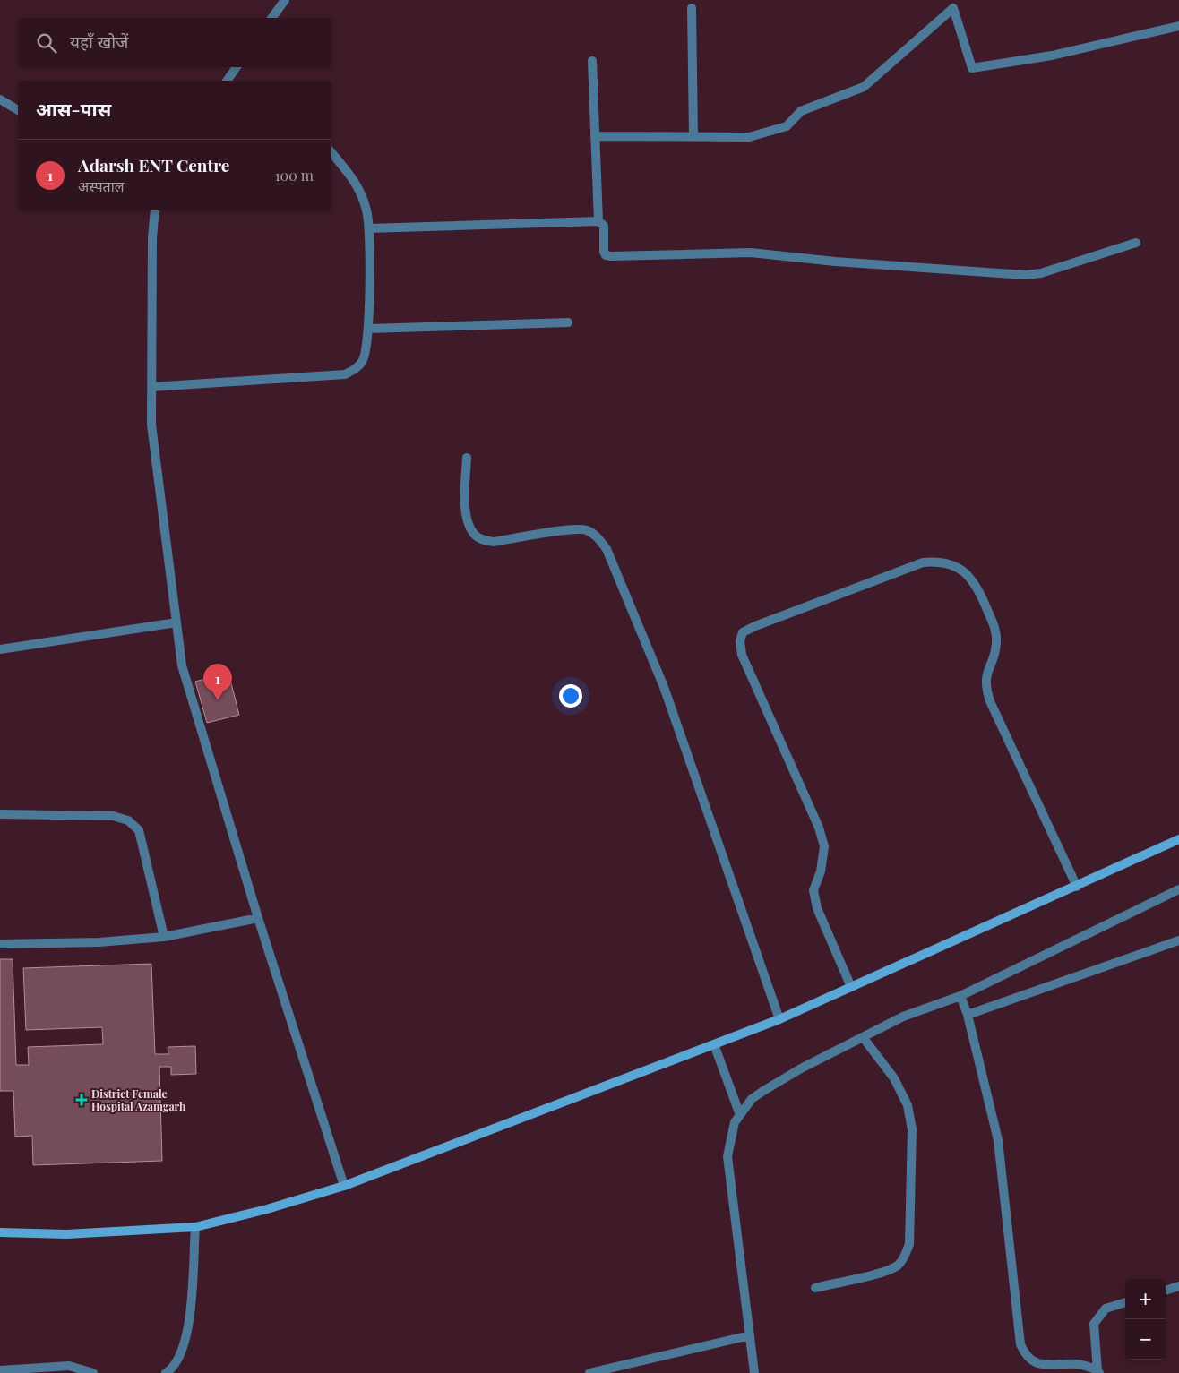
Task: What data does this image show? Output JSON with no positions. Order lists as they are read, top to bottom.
{
  "places": {
    "health": ["District Female Hospital Azamgarh"]
  },
  "page": {
    "search": "यहाँ खोजें",
    "heading": "आस-पास",
    "list": [
      {
        "mark": "1",
        "name": "Adarsh ENT Centre",
        "note": "अस्पताल",
        "value": "100 m"
      }
    ],
    "pins": "1",
    "map_buttons": ["+", "−"]
  }
}
